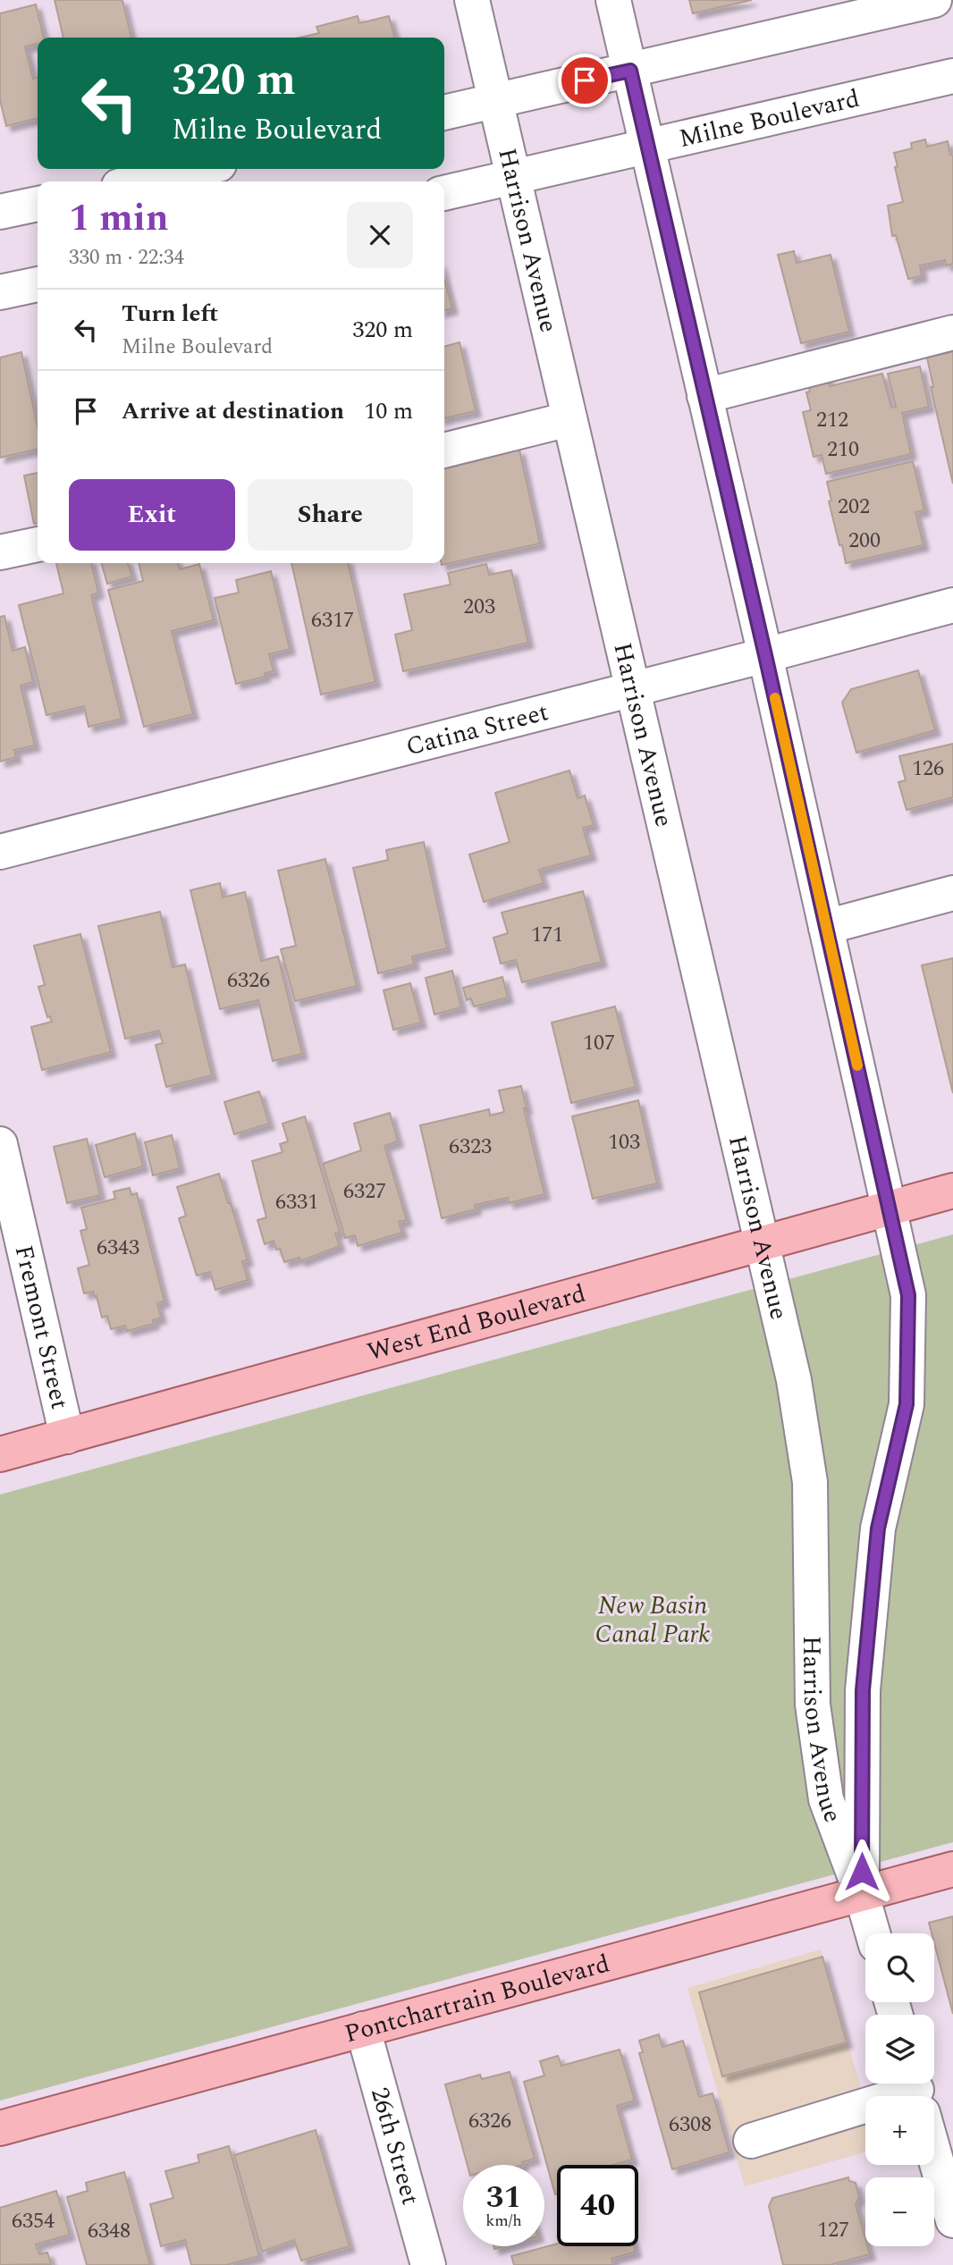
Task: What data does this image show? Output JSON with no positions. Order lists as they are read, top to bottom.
{
  "streets": {
    "main road": ["West End Boulevard", "Pontchartrain Boulevard"],
    "street": [
      "Milne Boulevard",
      "Harrison Avenue",
      "Catina Street",
      "Fremont Street",
      "26th Street"
    ]
  },
  "crossings": [
    ["Milne Boulevard", "Harrison Avenue"],
    ["Harrison Avenue", "Catina Street"],
    ["Harrison Avenue", "West End Boulevard"],
    ["Harrison Avenue", "Pontchartrain Boulevard"],
    ["West End Boulevard", "Fremont Street"],
    ["Pontchartrain Boulevard", "26th Street"]
  ],
  "parks": ["New Basin Canal Park"],
  "house_numbers": [
    "212",
    "210",
    "202",
    "200",
    "203",
    "6317",
    "126",
    "171",
    "6326",
    "107",
    "103",
    "6323",
    "6327",
    "6331",
    "6343",
    "6326",
    "6308",
    "6354",
    "127",
    "6348"
  ],
  "page": {
    "turn": ["320 m", "Milne Boulevard"],
    "heading": ["1 min", "330 m · 22:34"],
    "list": [
      {
        "name": "Turn left",
        "note": "Milne Boulevard",
        "value": "320 m"
      },
      {
        "name": "Arrive at destination",
        "value": "10 m"
      }
    ],
    "buttons": ["Exit", "Share"],
    "map_buttons": ["+", "−"],
    "speed": "31 km/h",
    "limit": "40"
  }
}
